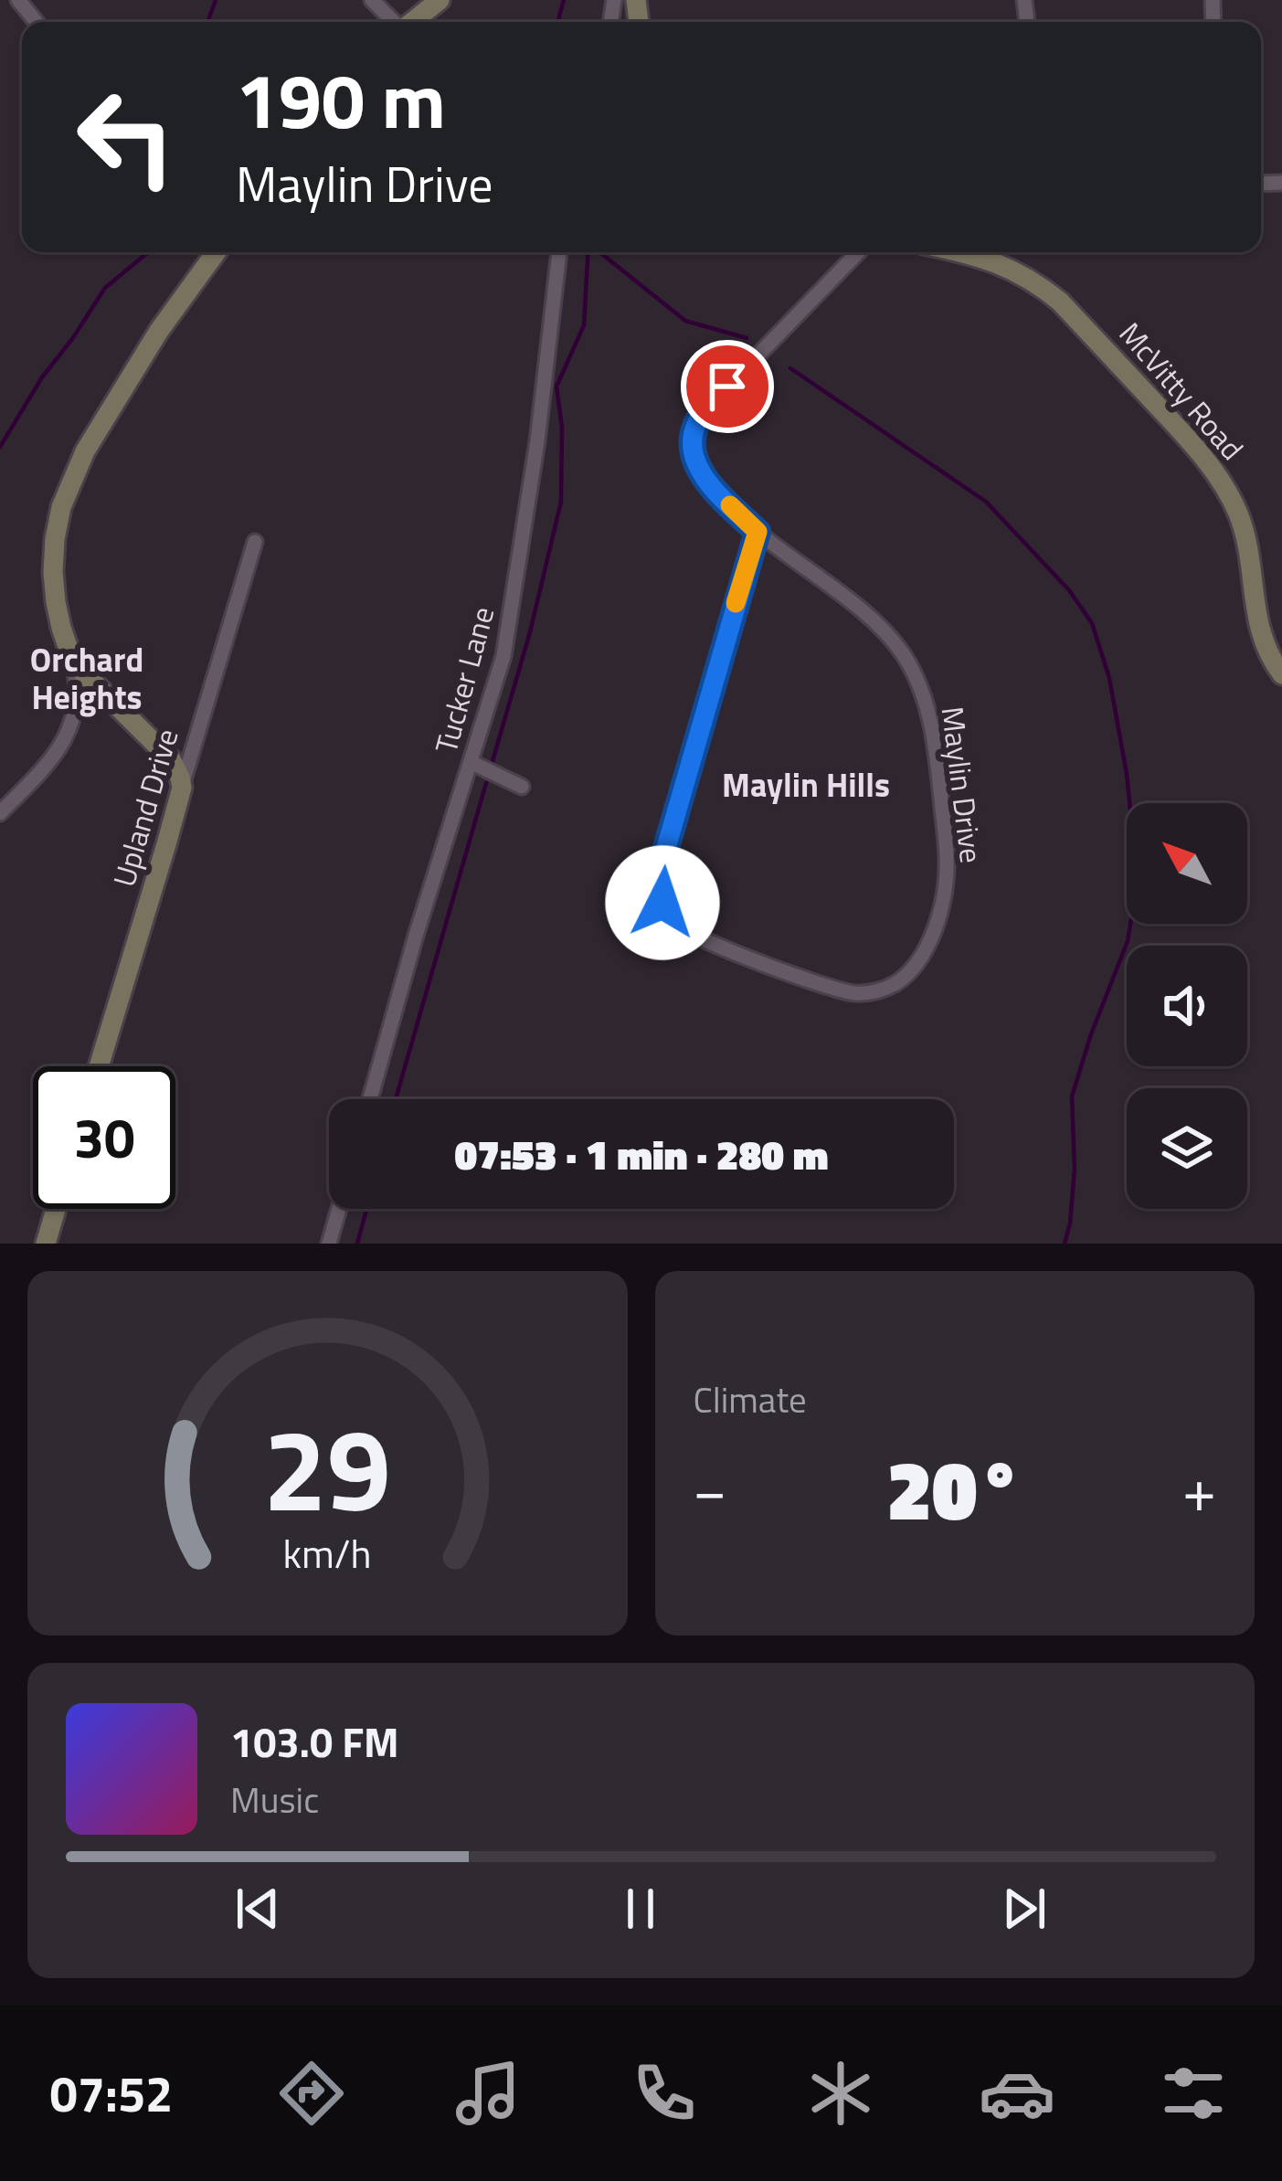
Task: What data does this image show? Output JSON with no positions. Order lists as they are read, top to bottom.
{
  "streets": {
    "street": [
      "McVitty Road",
      "Tucker Lane",
      "Maylin Drive",
      "Upland Drive"
    ]
  },
  "districts": ["Orchard Heights", "Maylin Hills"],
  "north": "top left",
  "page": {
    "turn": ["190 m", "Maylin Drive"],
    "limit": "30",
    "trip": "07:53 · 1 min · 280 m",
    "tile": "Climate",
    "heat": ["−", "20°", "+"],
    "song": ["103.0 FM", "Music"],
    "tabs": "07:52",
    "gauge": ["29", "km/h"]
  }
}
